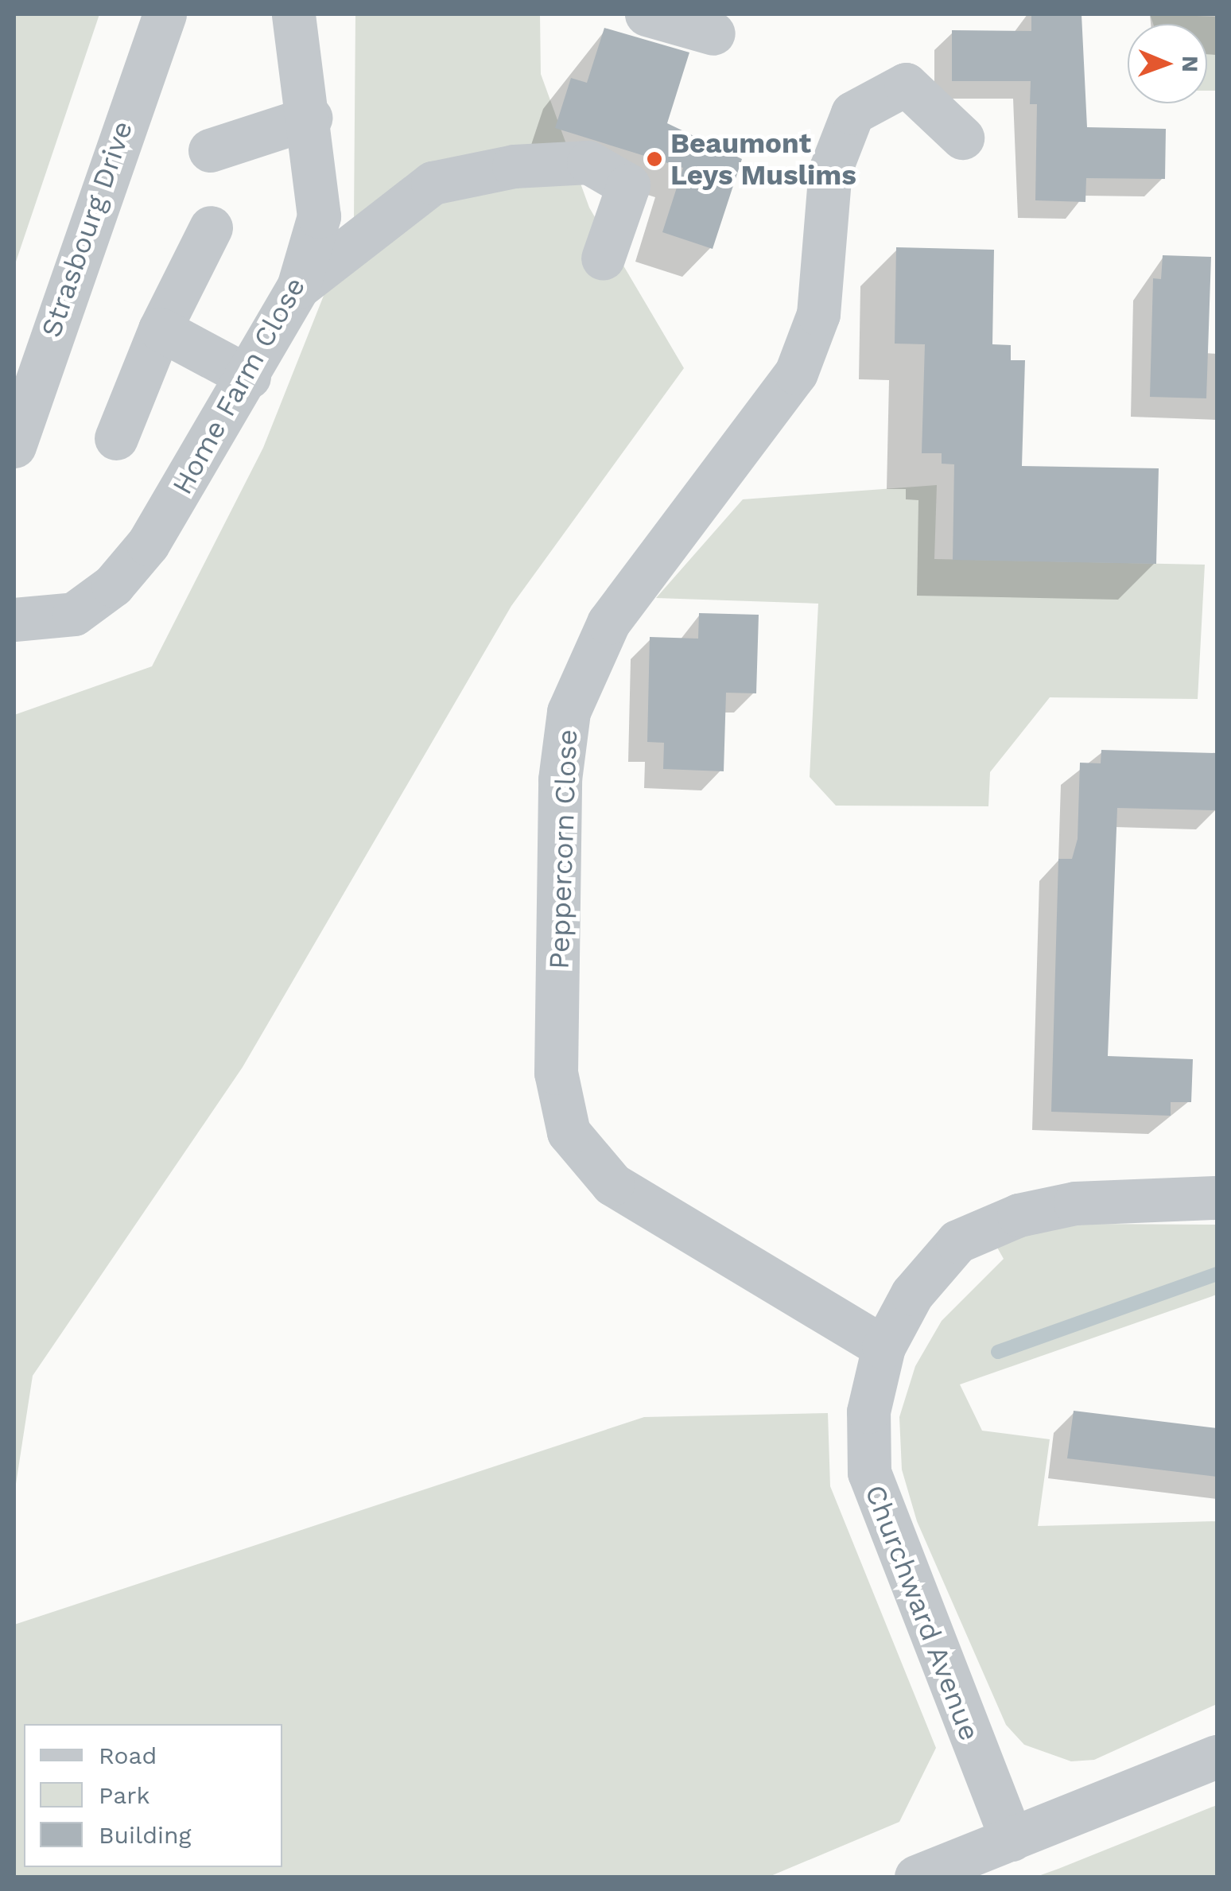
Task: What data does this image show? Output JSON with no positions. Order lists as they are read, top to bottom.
{
  "streets": {
    "street": [
      "Strasbourg Drive",
      "Home Farm Close",
      "Peppercorn Close",
      "Churchward Avenue"
    ]
  },
  "crossings": [
    ["Peppercorn Close", "Churchward Avenue"]
  ],
  "places": ["Beaumont Leys Muslims"],
  "legend": ["Road", "Park", "Building"],
  "north": "right"
}
